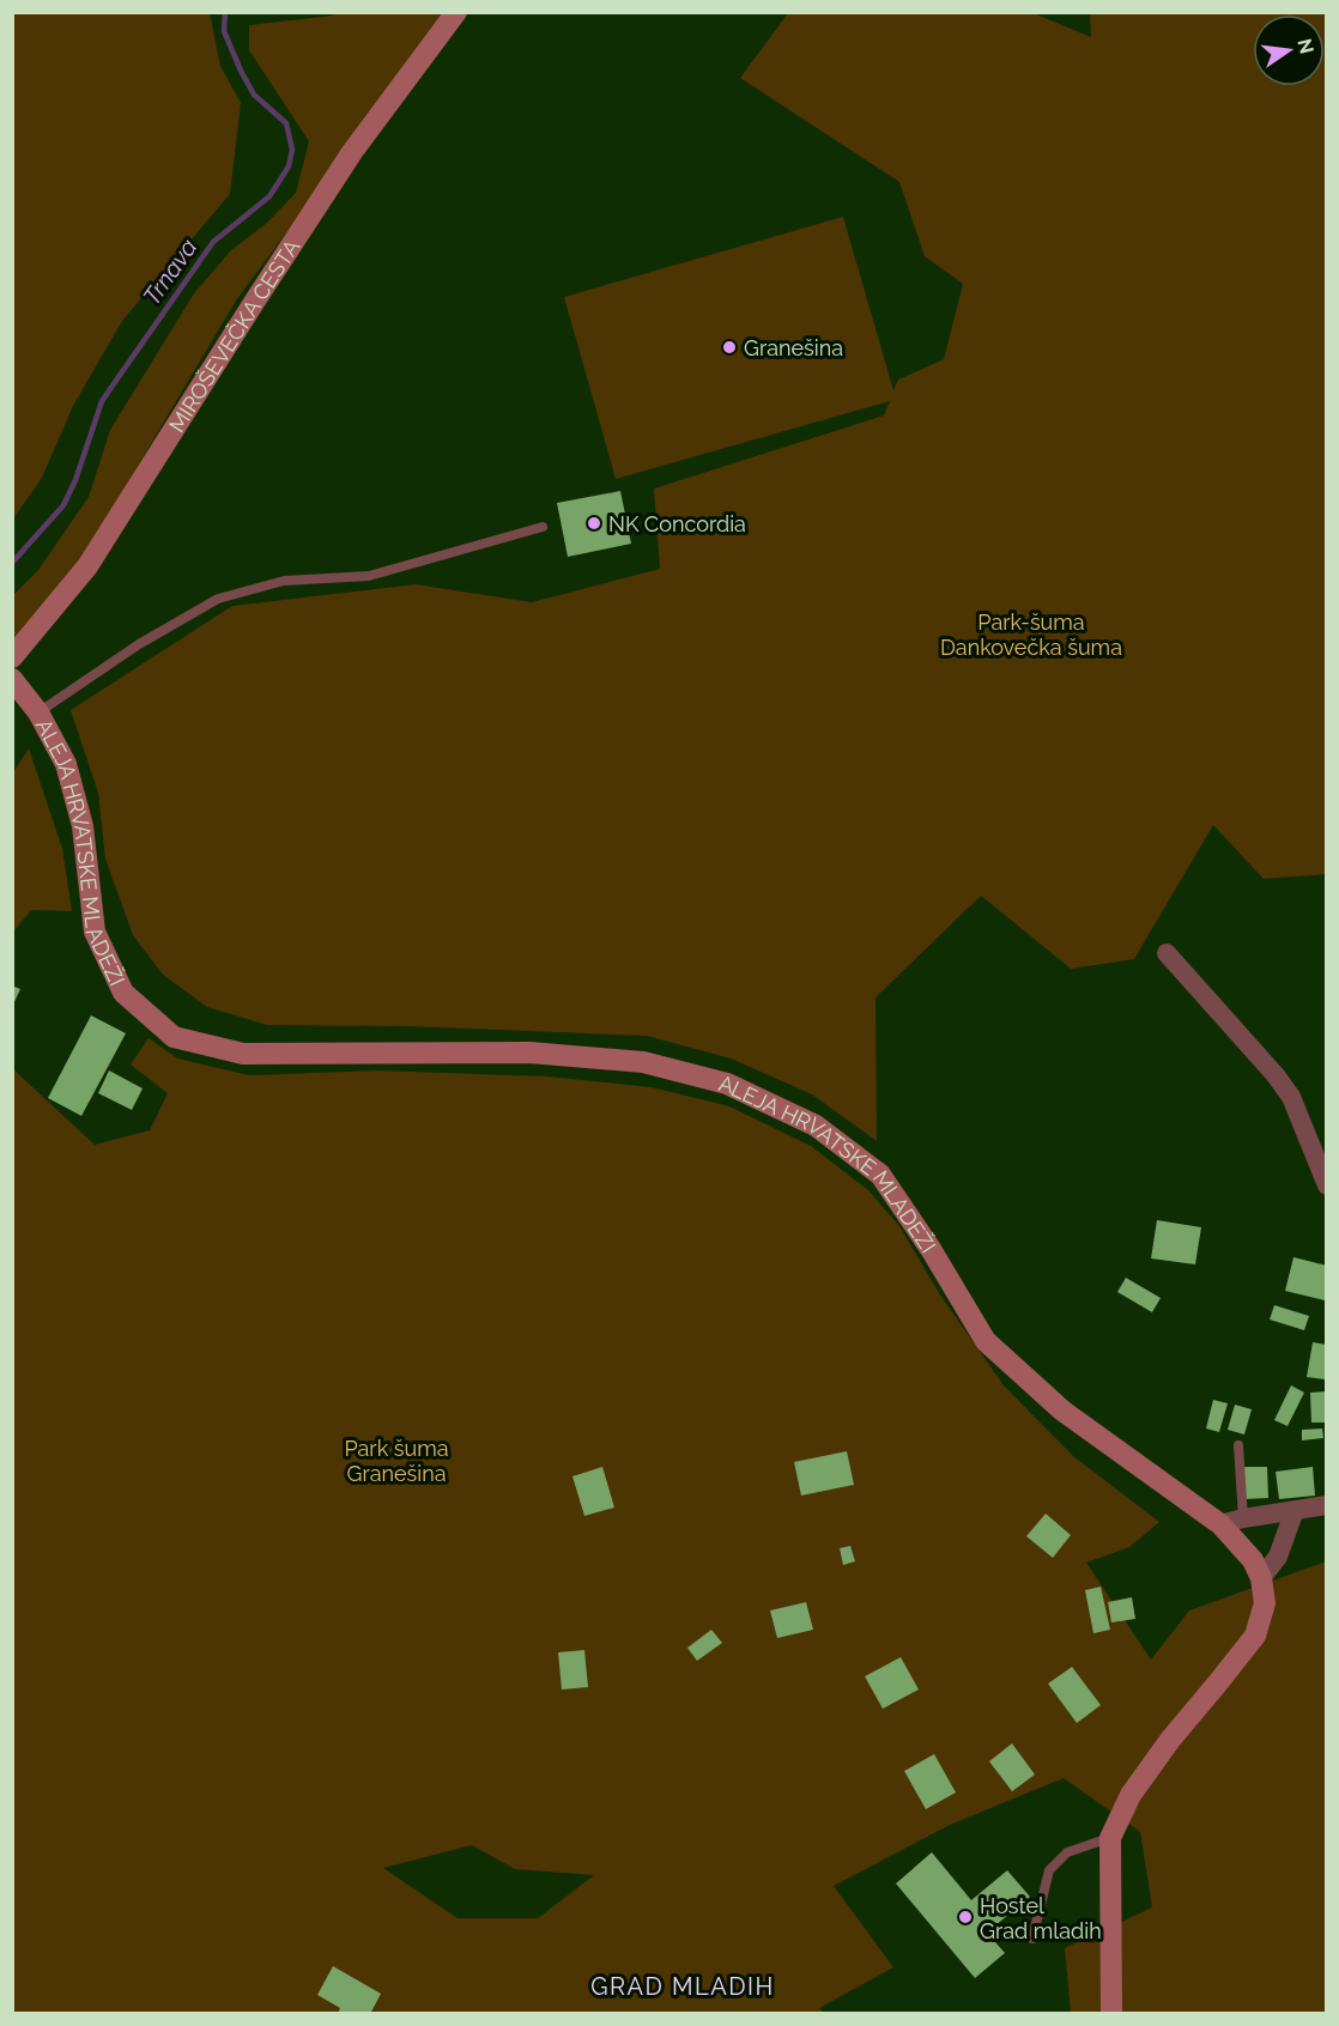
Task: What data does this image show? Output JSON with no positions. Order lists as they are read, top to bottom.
{
  "streets": {
    "street": ["MIROŠEVEČKA CESTA", "ALEJA HRVATSKE MLADEŽI"]
  },
  "districts": ["GRAD MLADIH"],
  "water": ["Trnava"],
  "parks": ["Park-šuma Dankovečka šuma", "Park šuma Granešina"],
  "places": ["Granešina", "NK Concordia", "Hostel Grad mladih"],
  "north": "right"
}
